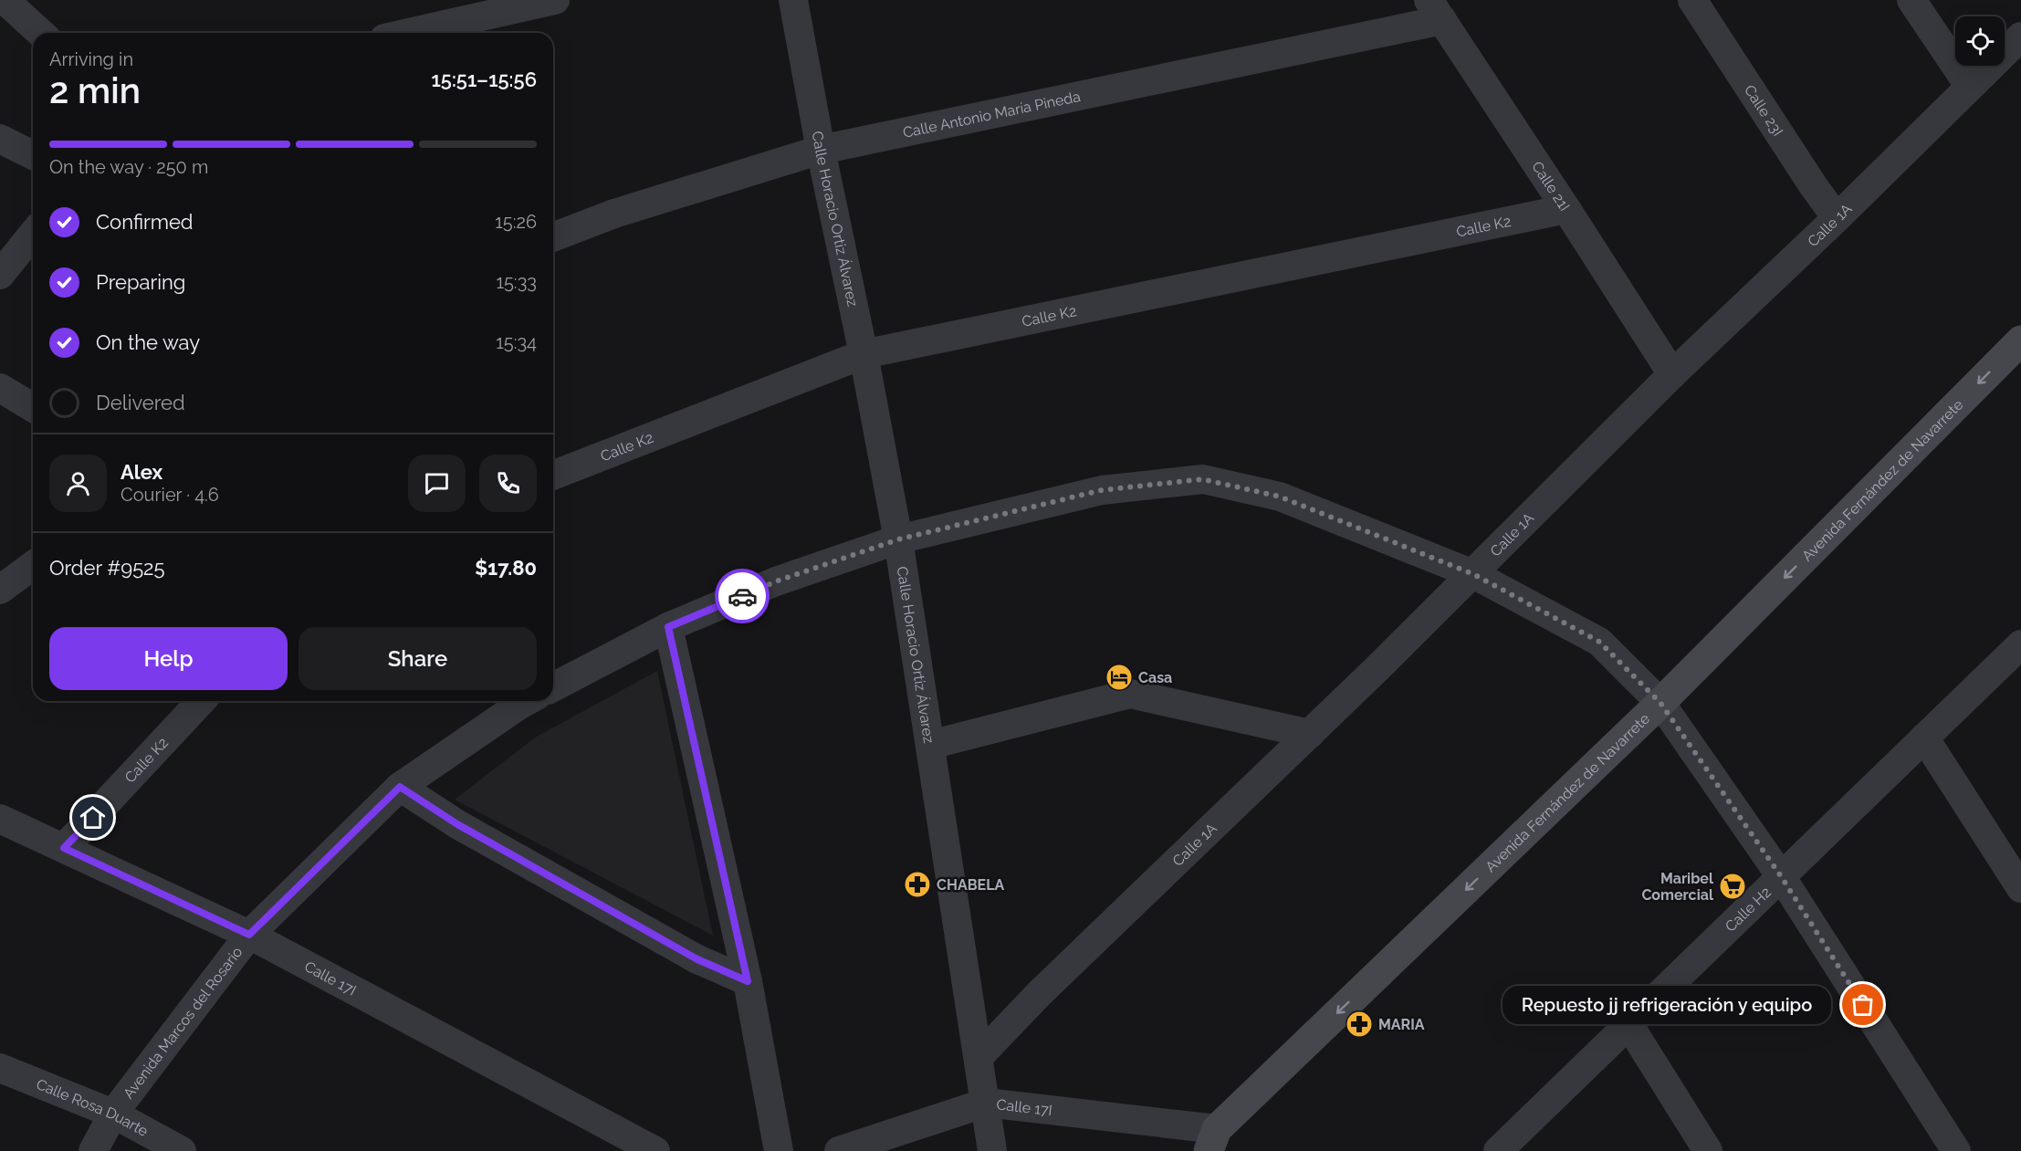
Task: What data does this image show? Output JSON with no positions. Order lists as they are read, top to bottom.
{
  "streets": {
    "main road": ["Avenida Fernández de Navarrete"],
    "street": [
      "Calle 23I",
      "Calle Antonio María Pineda",
      "Calle 21I",
      "Calle Horacio Ortiz Álvarez",
      "Calle 1A",
      "Calle K2",
      "Calle H2",
      "Calle 17I",
      "Avenida Marcos del Rosario",
      "Calle Rosa Duarte"
    ]
  },
  "crossings": [
    ["Calle 23I", "Calle 1A"],
    ["Calle Antonio María Pineda", "Calle 21I"],
    ["Calle Antonio María Pineda", "Calle Horacio Ortiz Álvarez"],
    ["Calle 21I", "Calle 1A"],
    ["Calle 21I", "Calle K2"],
    ["Calle Horacio Ortiz Álvarez", "Calle 1A"],
    ["Calle Horacio Ortiz Álvarez", "Calle K2"],
    ["Calle Horacio Ortiz Álvarez", "Calle 17I"],
    ["Calle K2", "Calle 17I"],
    ["Avenida Fernández de Navarrete", "Calle 17I"],
    ["Calle 17I", "Avenida Marcos del Rosario"],
    ["Avenida Marcos del Rosario", "Calle Rosa Duarte"]
  ],
  "one_way": ["Avenida Fernández de Navarrete"],
  "places": {
    "hotel": ["Casa"],
    "pharmacy": ["CHABELA", "MARIA"],
    "supermarket": ["Maribel Comercial"],
    "other": ["Repuesto jj refrigeración y equipo"]
  },
  "page": {
    "heading": ["2 min", "Arriving in", "15:51–15:56"],
    "panel": [
      "Alex",
      "Courier · 4.6",
      "Order #9525",
      "$17.80"
    ],
    "bar": "On the way · 250 m",
    "list": [
      ["Confirmed", "15:26"],
      ["Preparing", "15:33"],
      ["On the way", "15:34"],
      "Delivered"
    ],
    "buttons": ["Help", "Share"],
    "bubble": "Repuesto jj refrigeración y equipo"
  }
}
